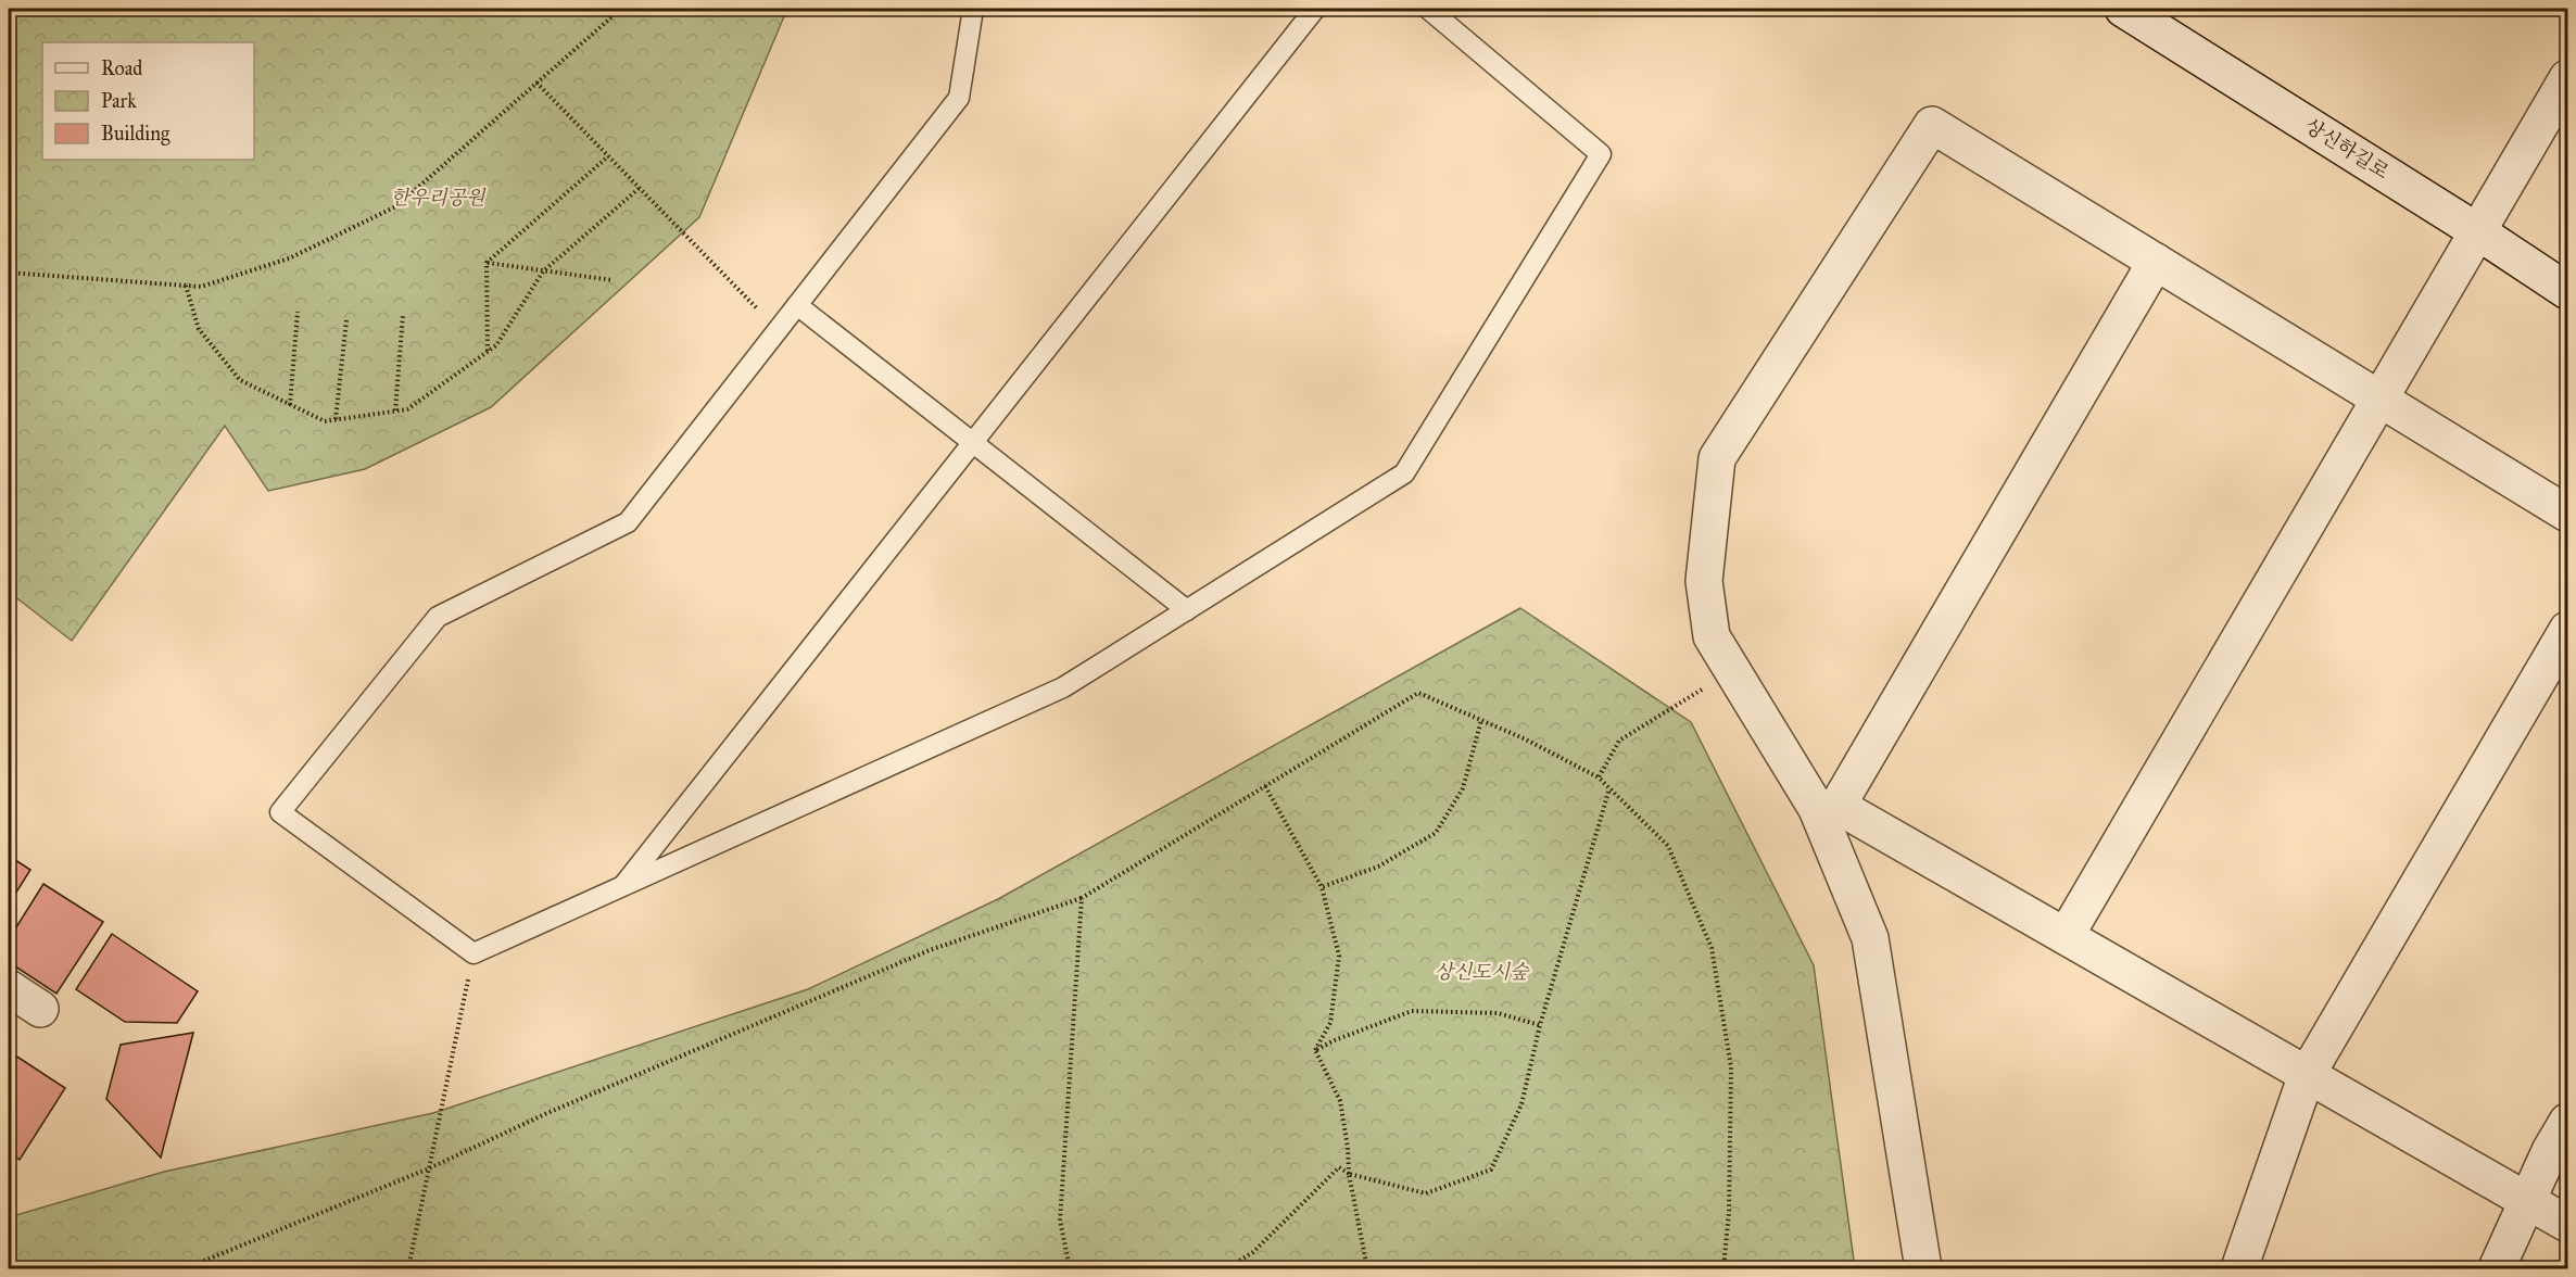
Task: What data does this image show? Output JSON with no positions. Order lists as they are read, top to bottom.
{
  "streets": {
    "street": ["상신하길로"]
  },
  "parks": ["한우리공원", "상신도시숲"],
  "legend": ["Road", "Park", "Building"]
}
